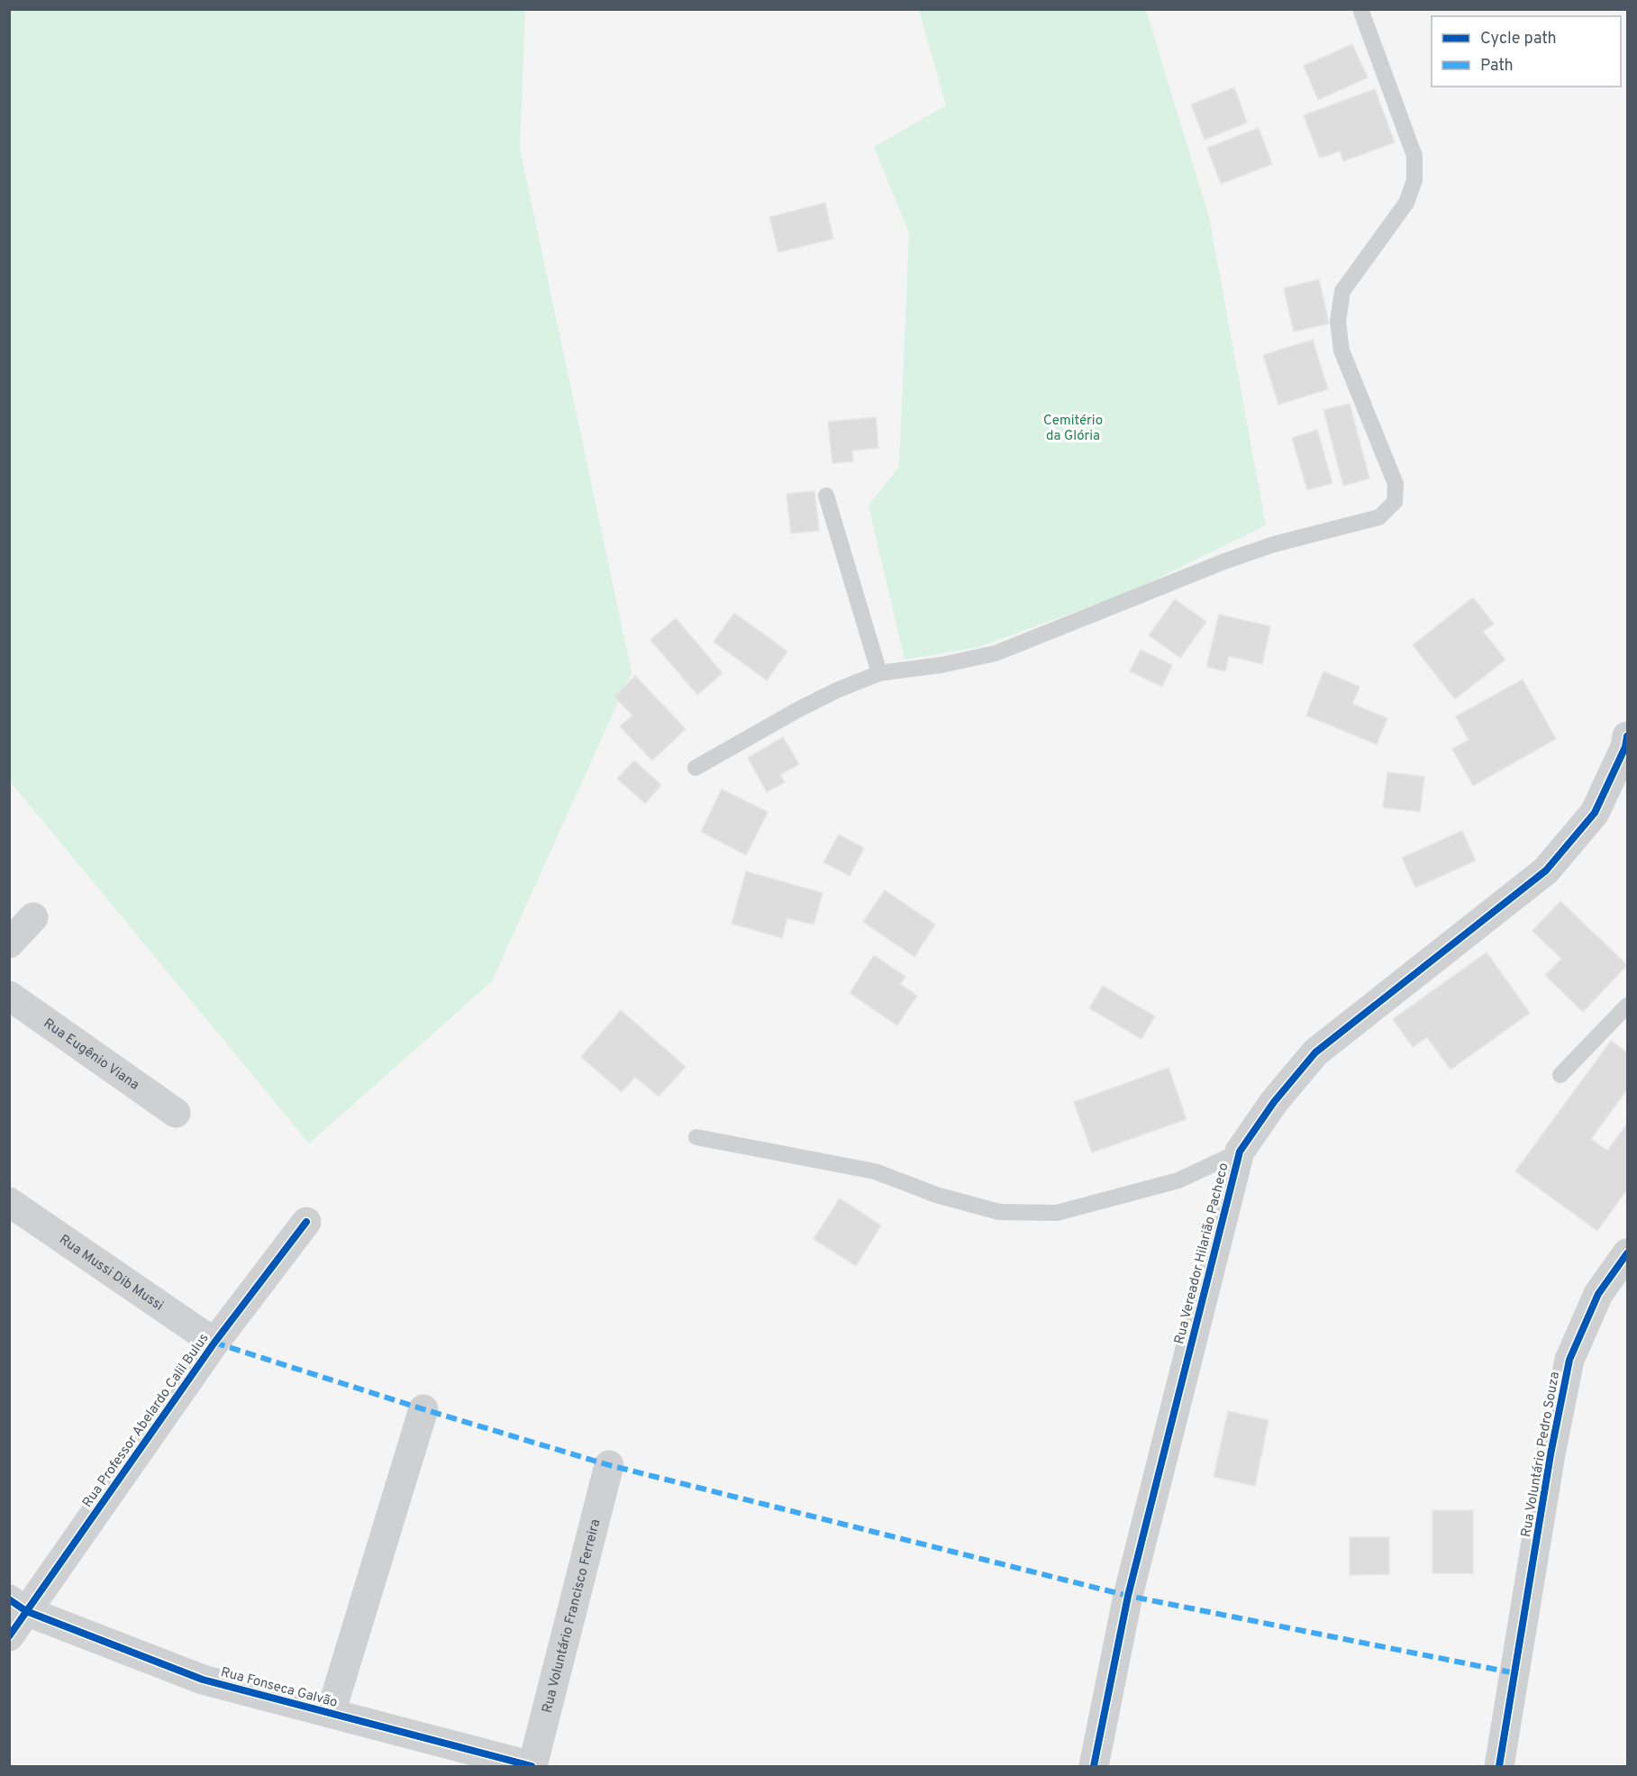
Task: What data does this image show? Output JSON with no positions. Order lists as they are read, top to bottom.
{
  "streets": {
    "street": [
      "Rua Eugênio Viana",
      "Rua Vereador Hilarião Pacheco",
      "Rua Mussi Dib Mussi",
      "Rua Professor Abelardo Calil Bulus",
      "Rua Voluntário Pedro Souza",
      "Rua Voluntário Francisco Ferreira",
      "Rua Fonseca Galvão"
    ]
  },
  "crossings": [
    ["Rua Mussi Dib Mussi", "Rua Professor Abelardo Calil Bulus"],
    ["Rua Professor Abelardo Calil Bulus", "Rua Fonseca Galvão"],
    ["Rua Voluntário Francisco Ferreira", "Rua Fonseca Galvão"]
  ],
  "parks": ["Cemitério da Glória"],
  "legend": ["Cycle path", "Path"]
}
